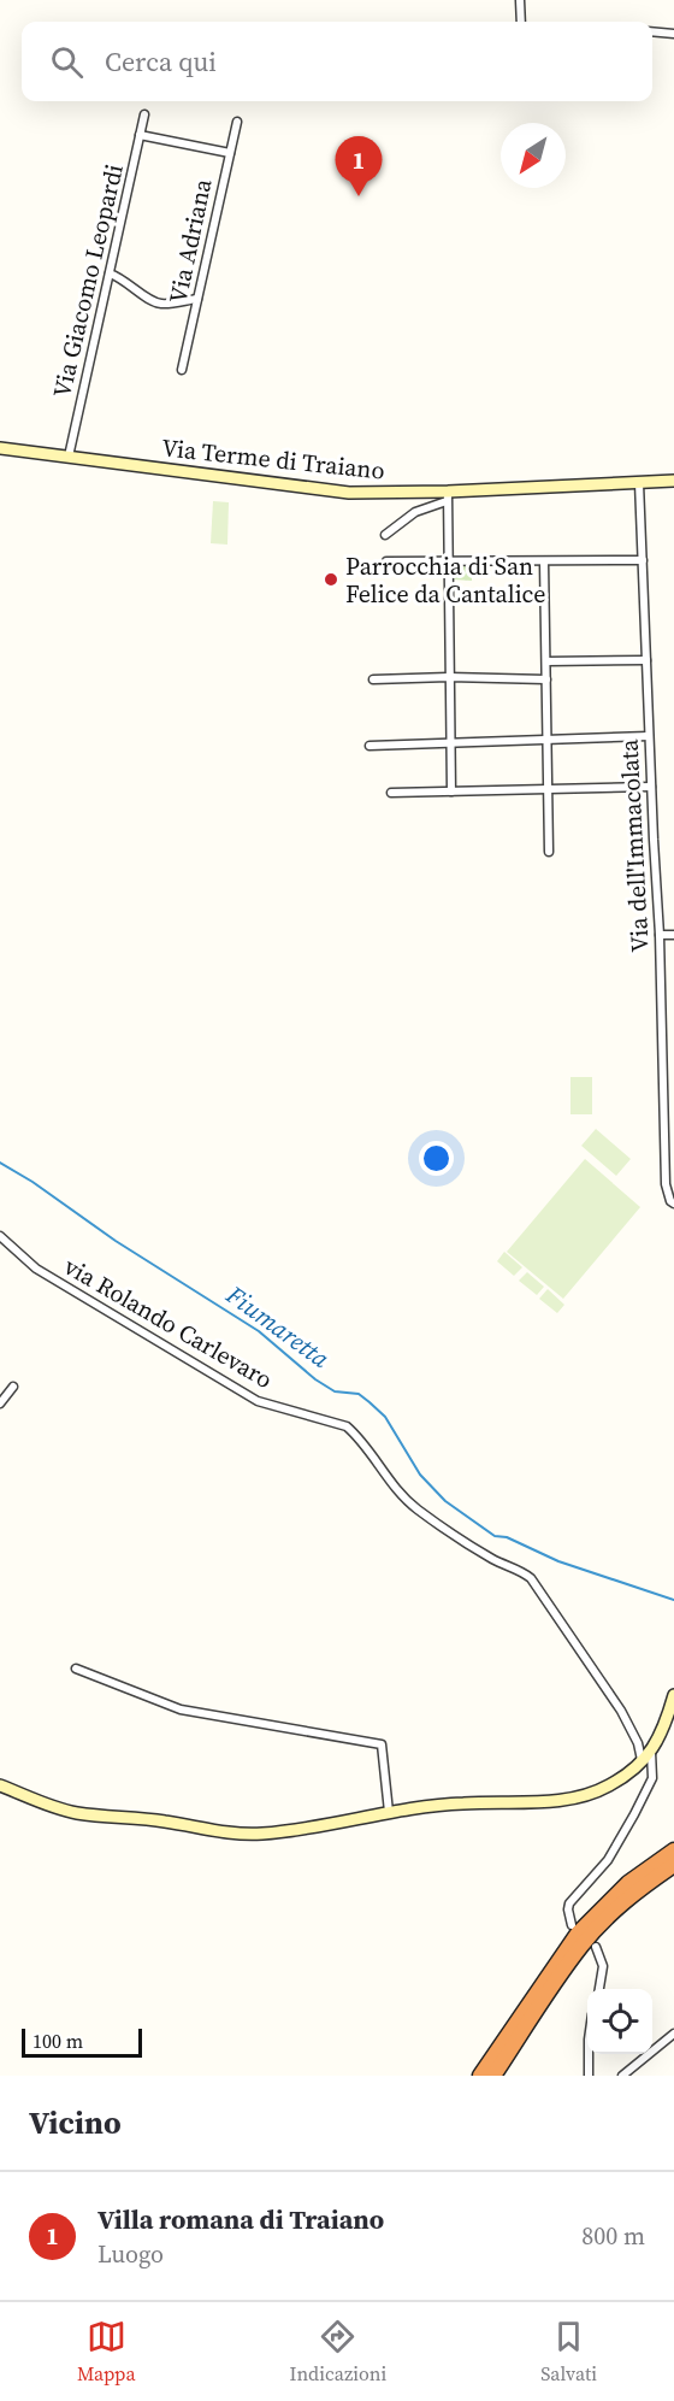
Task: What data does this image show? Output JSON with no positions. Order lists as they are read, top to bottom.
{
  "streets": {
    "street": [
      "Via Adriana",
      "Via Giacomo Leopardi",
      "Via Terme di Traiano",
      "Via dell'Immacolata",
      "via Rolando Carlevaro"
    ]
  },
  "crossings": [
    ["Via Giacomo Leopardi", "Via Terme di Traiano"],
    ["Via Terme di Traiano", "Via dell'Immacolata"]
  ],
  "water": ["Fiumaretta"],
  "places": ["Parrocchia di San Felice da Cantalice"],
  "scale_bar": "100 m",
  "north": "bottom left",
  "page": {
    "search": "Cerca qui",
    "pins": "1",
    "scale": "100 m",
    "heading": "Vicino",
    "list": [
      {
        "mark": "1",
        "name": "Villa romana di Traiano",
        "note": "Luogo",
        "value": "800 m"
      }
    ],
    "nav": ["Mappa", "Indicazioni", "Salvati"]
  }
}
